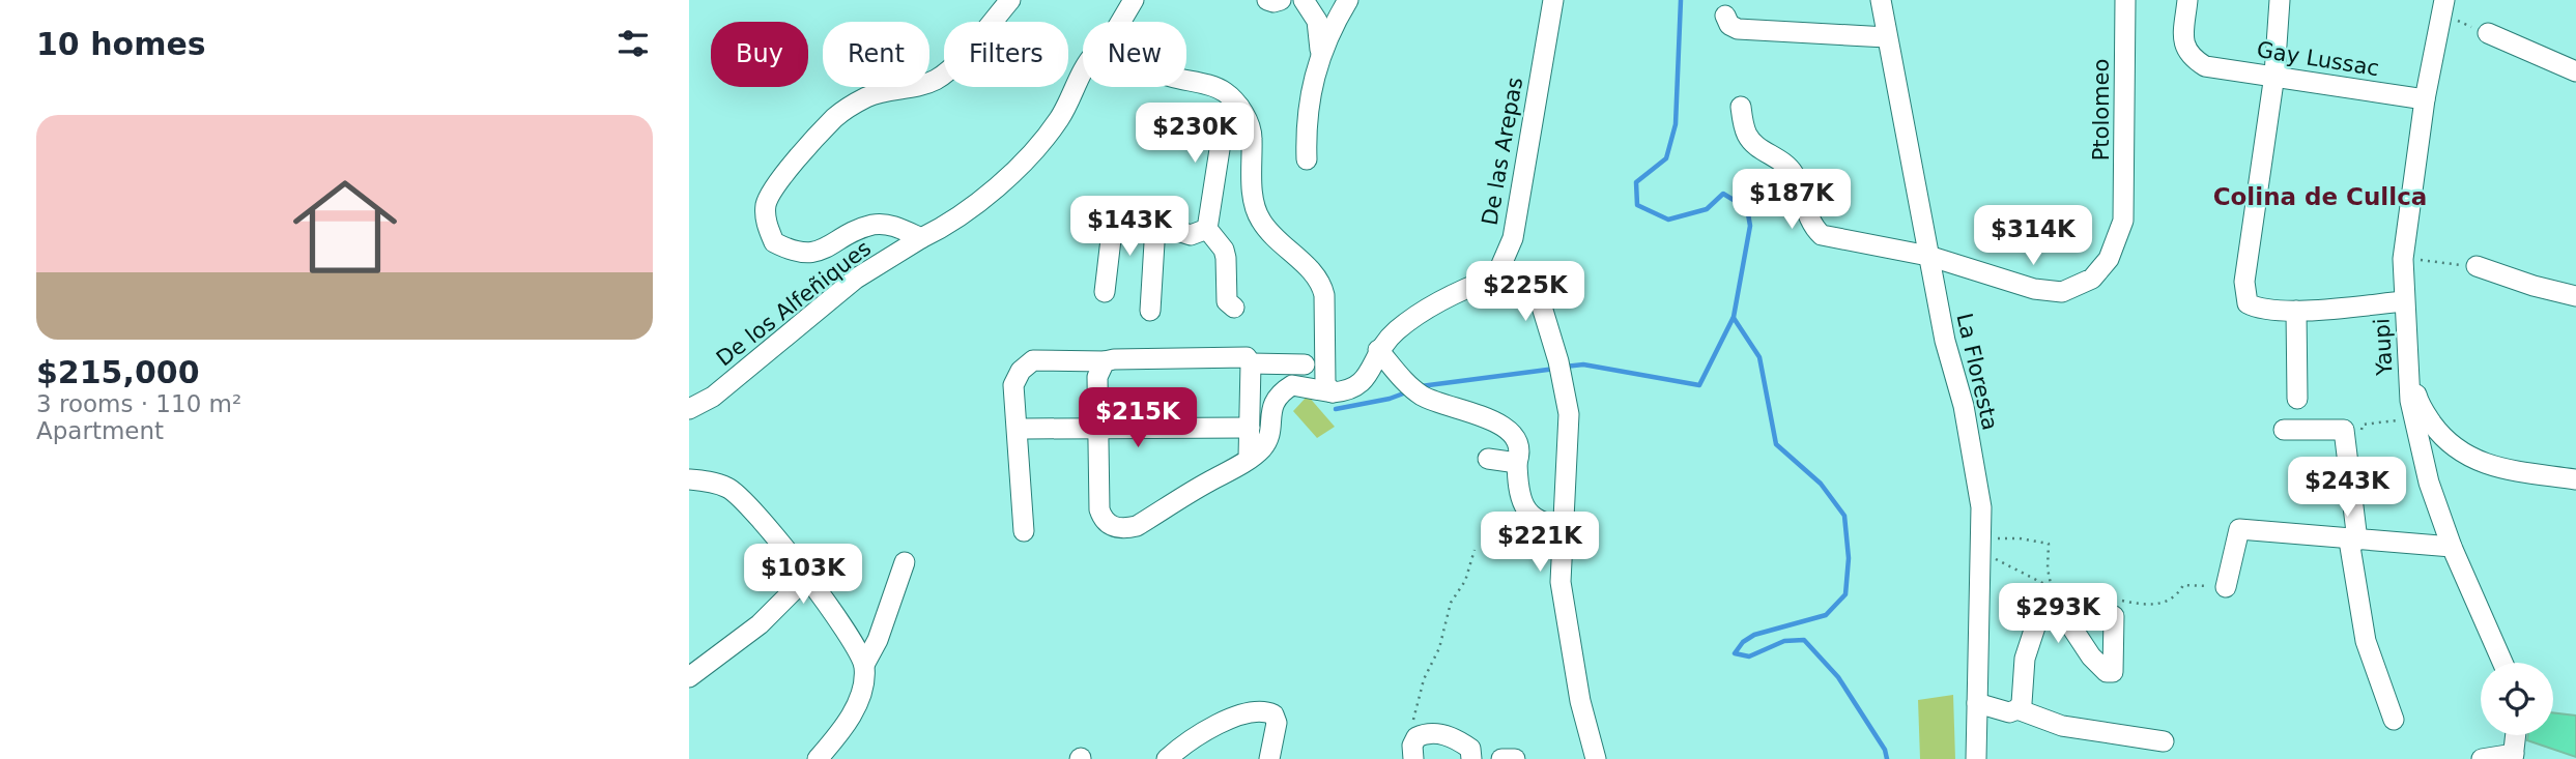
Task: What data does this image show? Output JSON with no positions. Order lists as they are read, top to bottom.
{
  "streets": {
    "street": [
      "Gay Lussac",
      "Ptolomeo",
      "De las Arepas",
      "De los Alfeñiques",
      "Yaupi",
      "La Floresta"
    ]
  },
  "crossings": [
    ["Gay Lussac", "Yaupi"],
    ["Ptolomeo", "La Floresta"]
  ],
  "districts": ["Colina de Cullca"],
  "page": {
    "heading": "10 homes",
    "chip": [
      "Buy",
      "Rent",
      "Filters",
      "New"
    ],
    "list": [
      {
        "name": "$215,000",
        "note": "3 rooms · 110 m² · Apartment"
      }
    ],
    "price": [
      "$230K",
      "$187K",
      "$143K",
      "$314K",
      "$225K",
      "$215K",
      "$243K",
      "$221K",
      "$103K",
      "$293K"
    ]
  }
}
